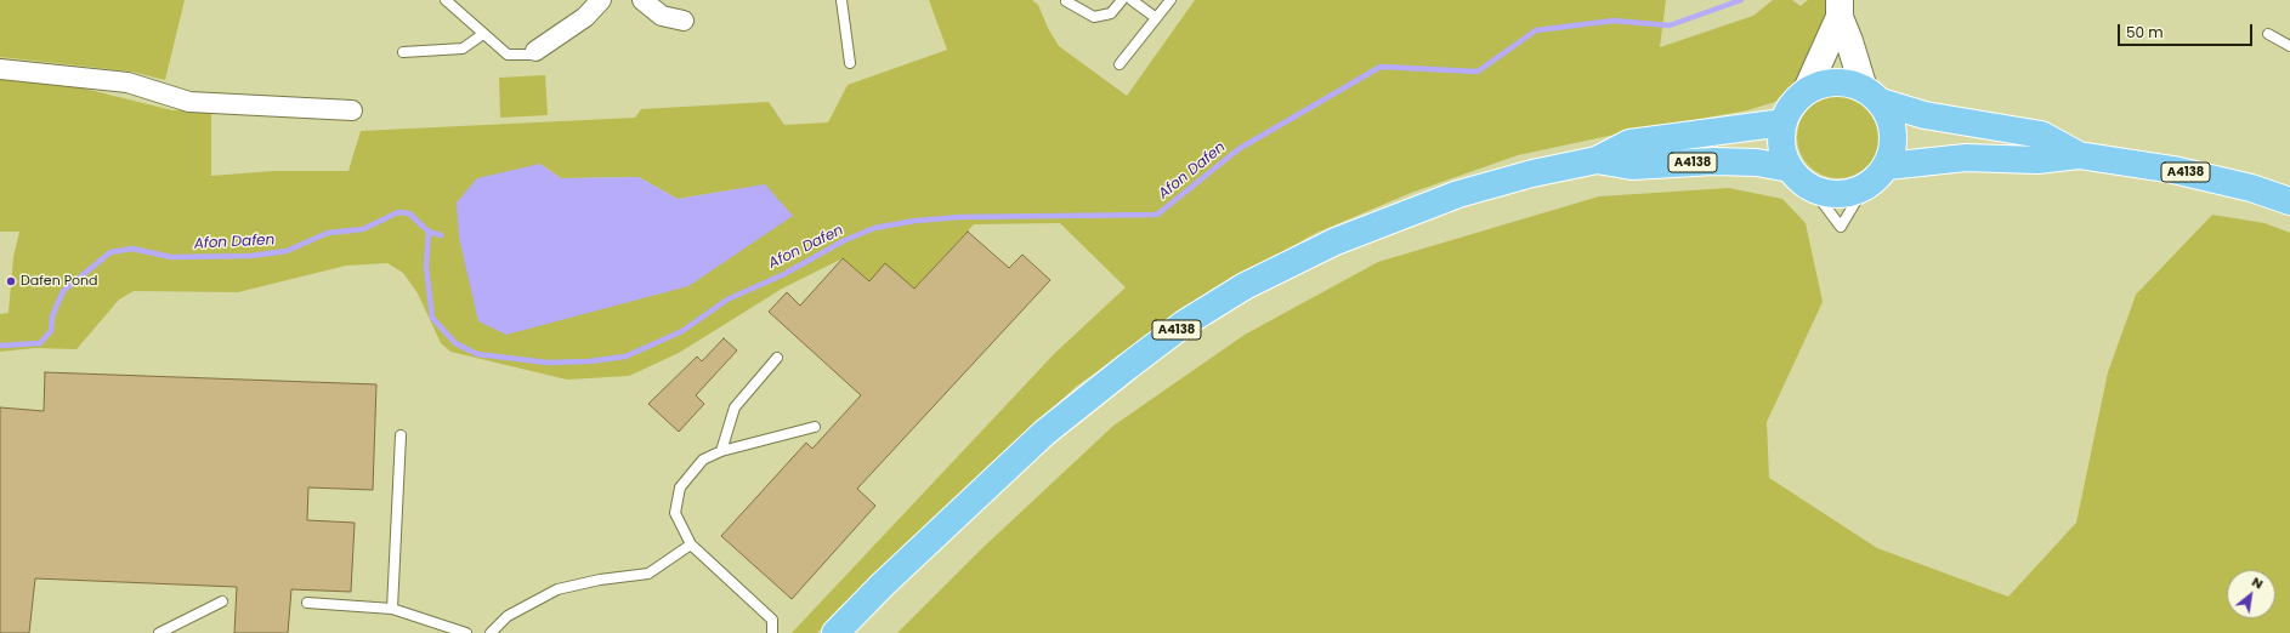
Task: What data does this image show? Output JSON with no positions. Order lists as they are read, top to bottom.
{
  "streets": {
    "highway": ["A4138"]
  },
  "water": ["Afon Dafen"],
  "places": ["Dafen Pond"],
  "scale_bar": "50 m",
  "north": "top right"
}
